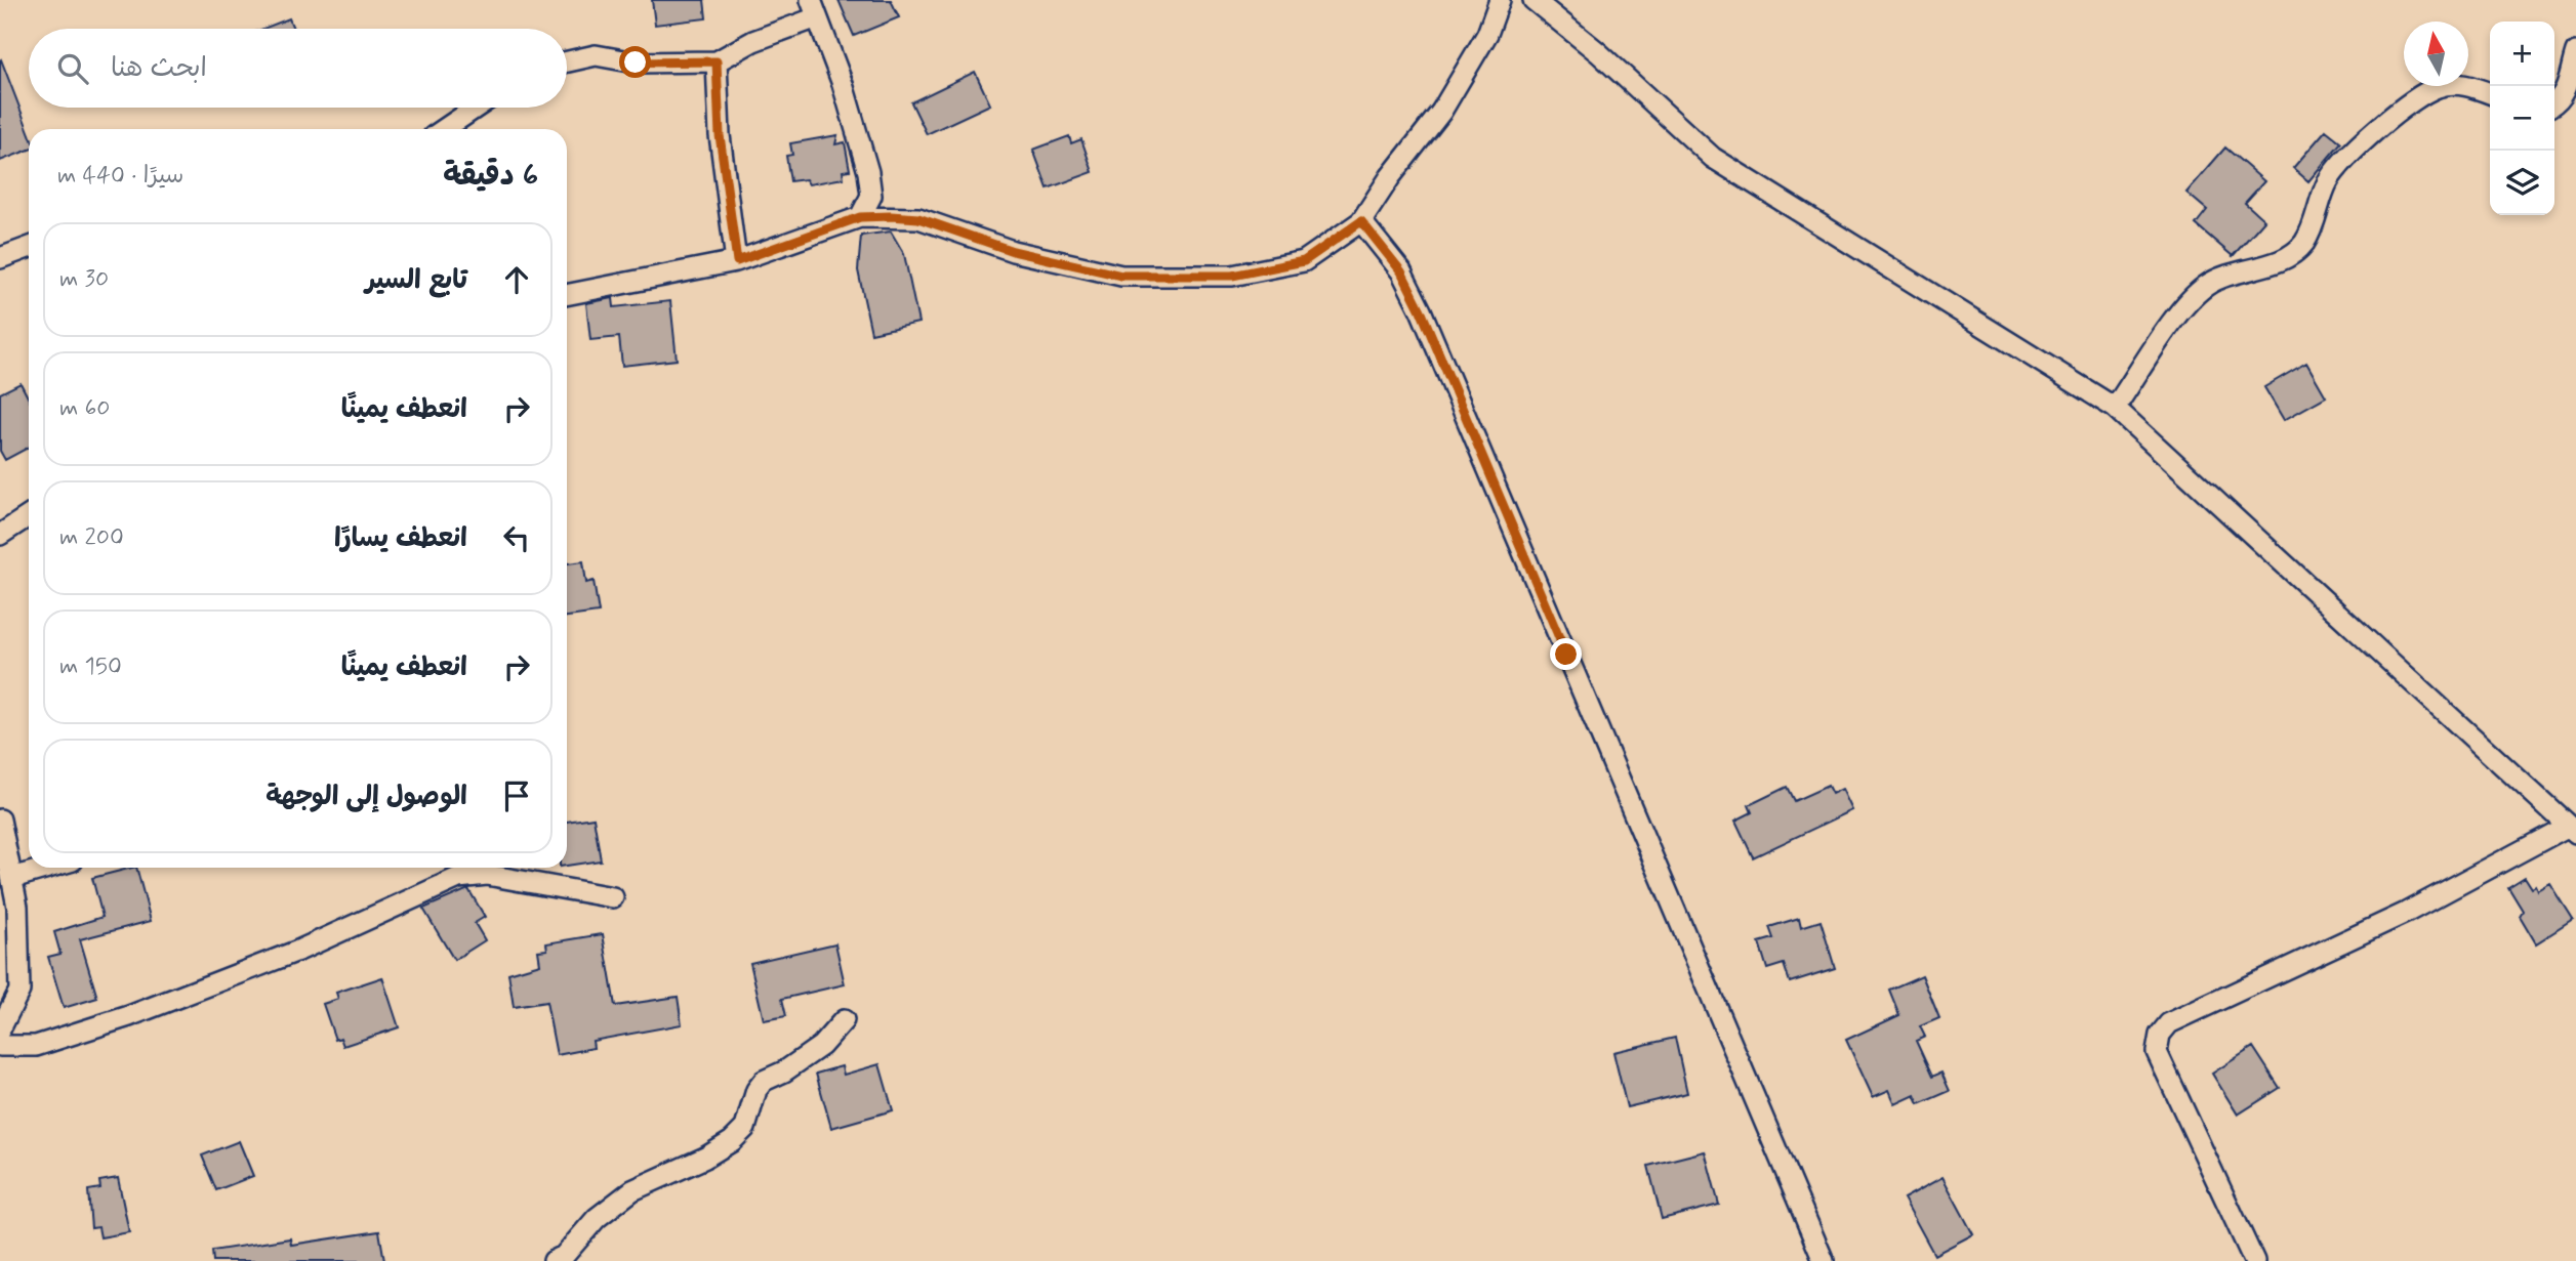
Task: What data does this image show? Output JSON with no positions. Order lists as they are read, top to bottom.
{
  "north": "top",
  "page": {
    "map_buttons": ["+", "−"],
    "search": "ابحث هنا",
    "heading": ["6 دقيقة", "سيرًا · 440 m"],
    "list": [
      ["تابع السير", "30 m"],
      ["انعطف يمينًا", "60 m"],
      ["انعطف يسارًا", "200 m"],
      ["انعطف يمينًا", "150 m"],
      "الوصول إلى الوجهة"
    ]
  }
}
